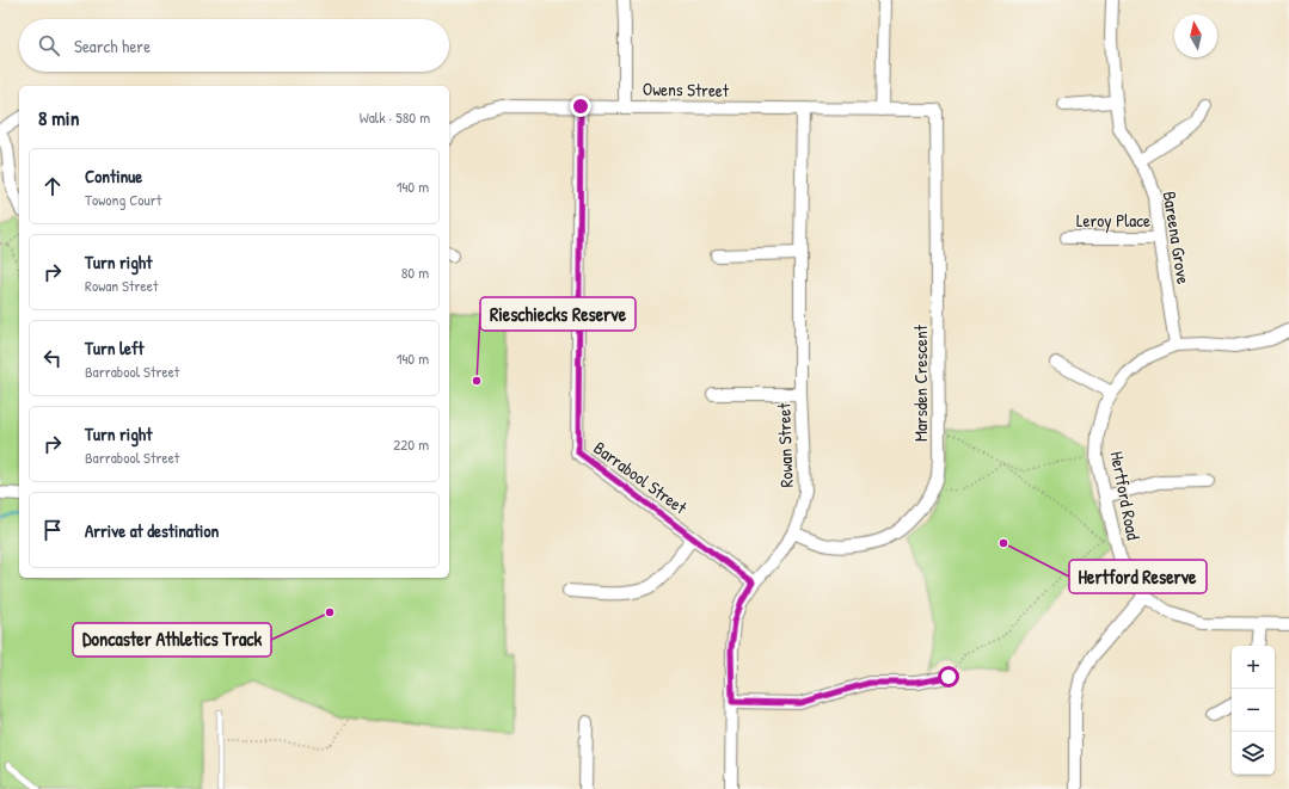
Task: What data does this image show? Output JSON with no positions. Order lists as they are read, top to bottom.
{
  "streets": {
    "street": [
      "Owens Street",
      "Leroy Place",
      "Bareena Grove",
      "Marsden Crescent",
      "Rowan Street",
      "Barrabool Street",
      "Hertford Road"
    ]
  },
  "crossings": [
    ["Owens Street", "Marsden Crescent"],
    ["Owens Street", "Rowan Street"],
    ["Owens Street", "Barrabool Street"],
    ["Leroy Place", "Bareena Grove"],
    ["Bareena Grove", "Hertford Road"],
    ["Marsden Crescent", "Rowan Street"],
    ["Rowan Street", "Barrabool Street"]
  ],
  "places": ["Rieschiecks Reserve", "Hertford Reserve", "Doncaster Athletics Track"],
  "north": "top",
  "page": {
    "search": "Search here",
    "heading": ["8 min", "Walk · 580 m"],
    "list": [
      ["Continue", "Towong Court", "140 m"],
      ["Turn right", "Rowan Street", "80 m"],
      ["Turn left", "Barrabool Street", "140 m"],
      ["Turn right", "Barrabool Street", "220 m"],
      "Arrive at destination"
    ],
    "map_buttons": ["+", "−"]
  }
}
